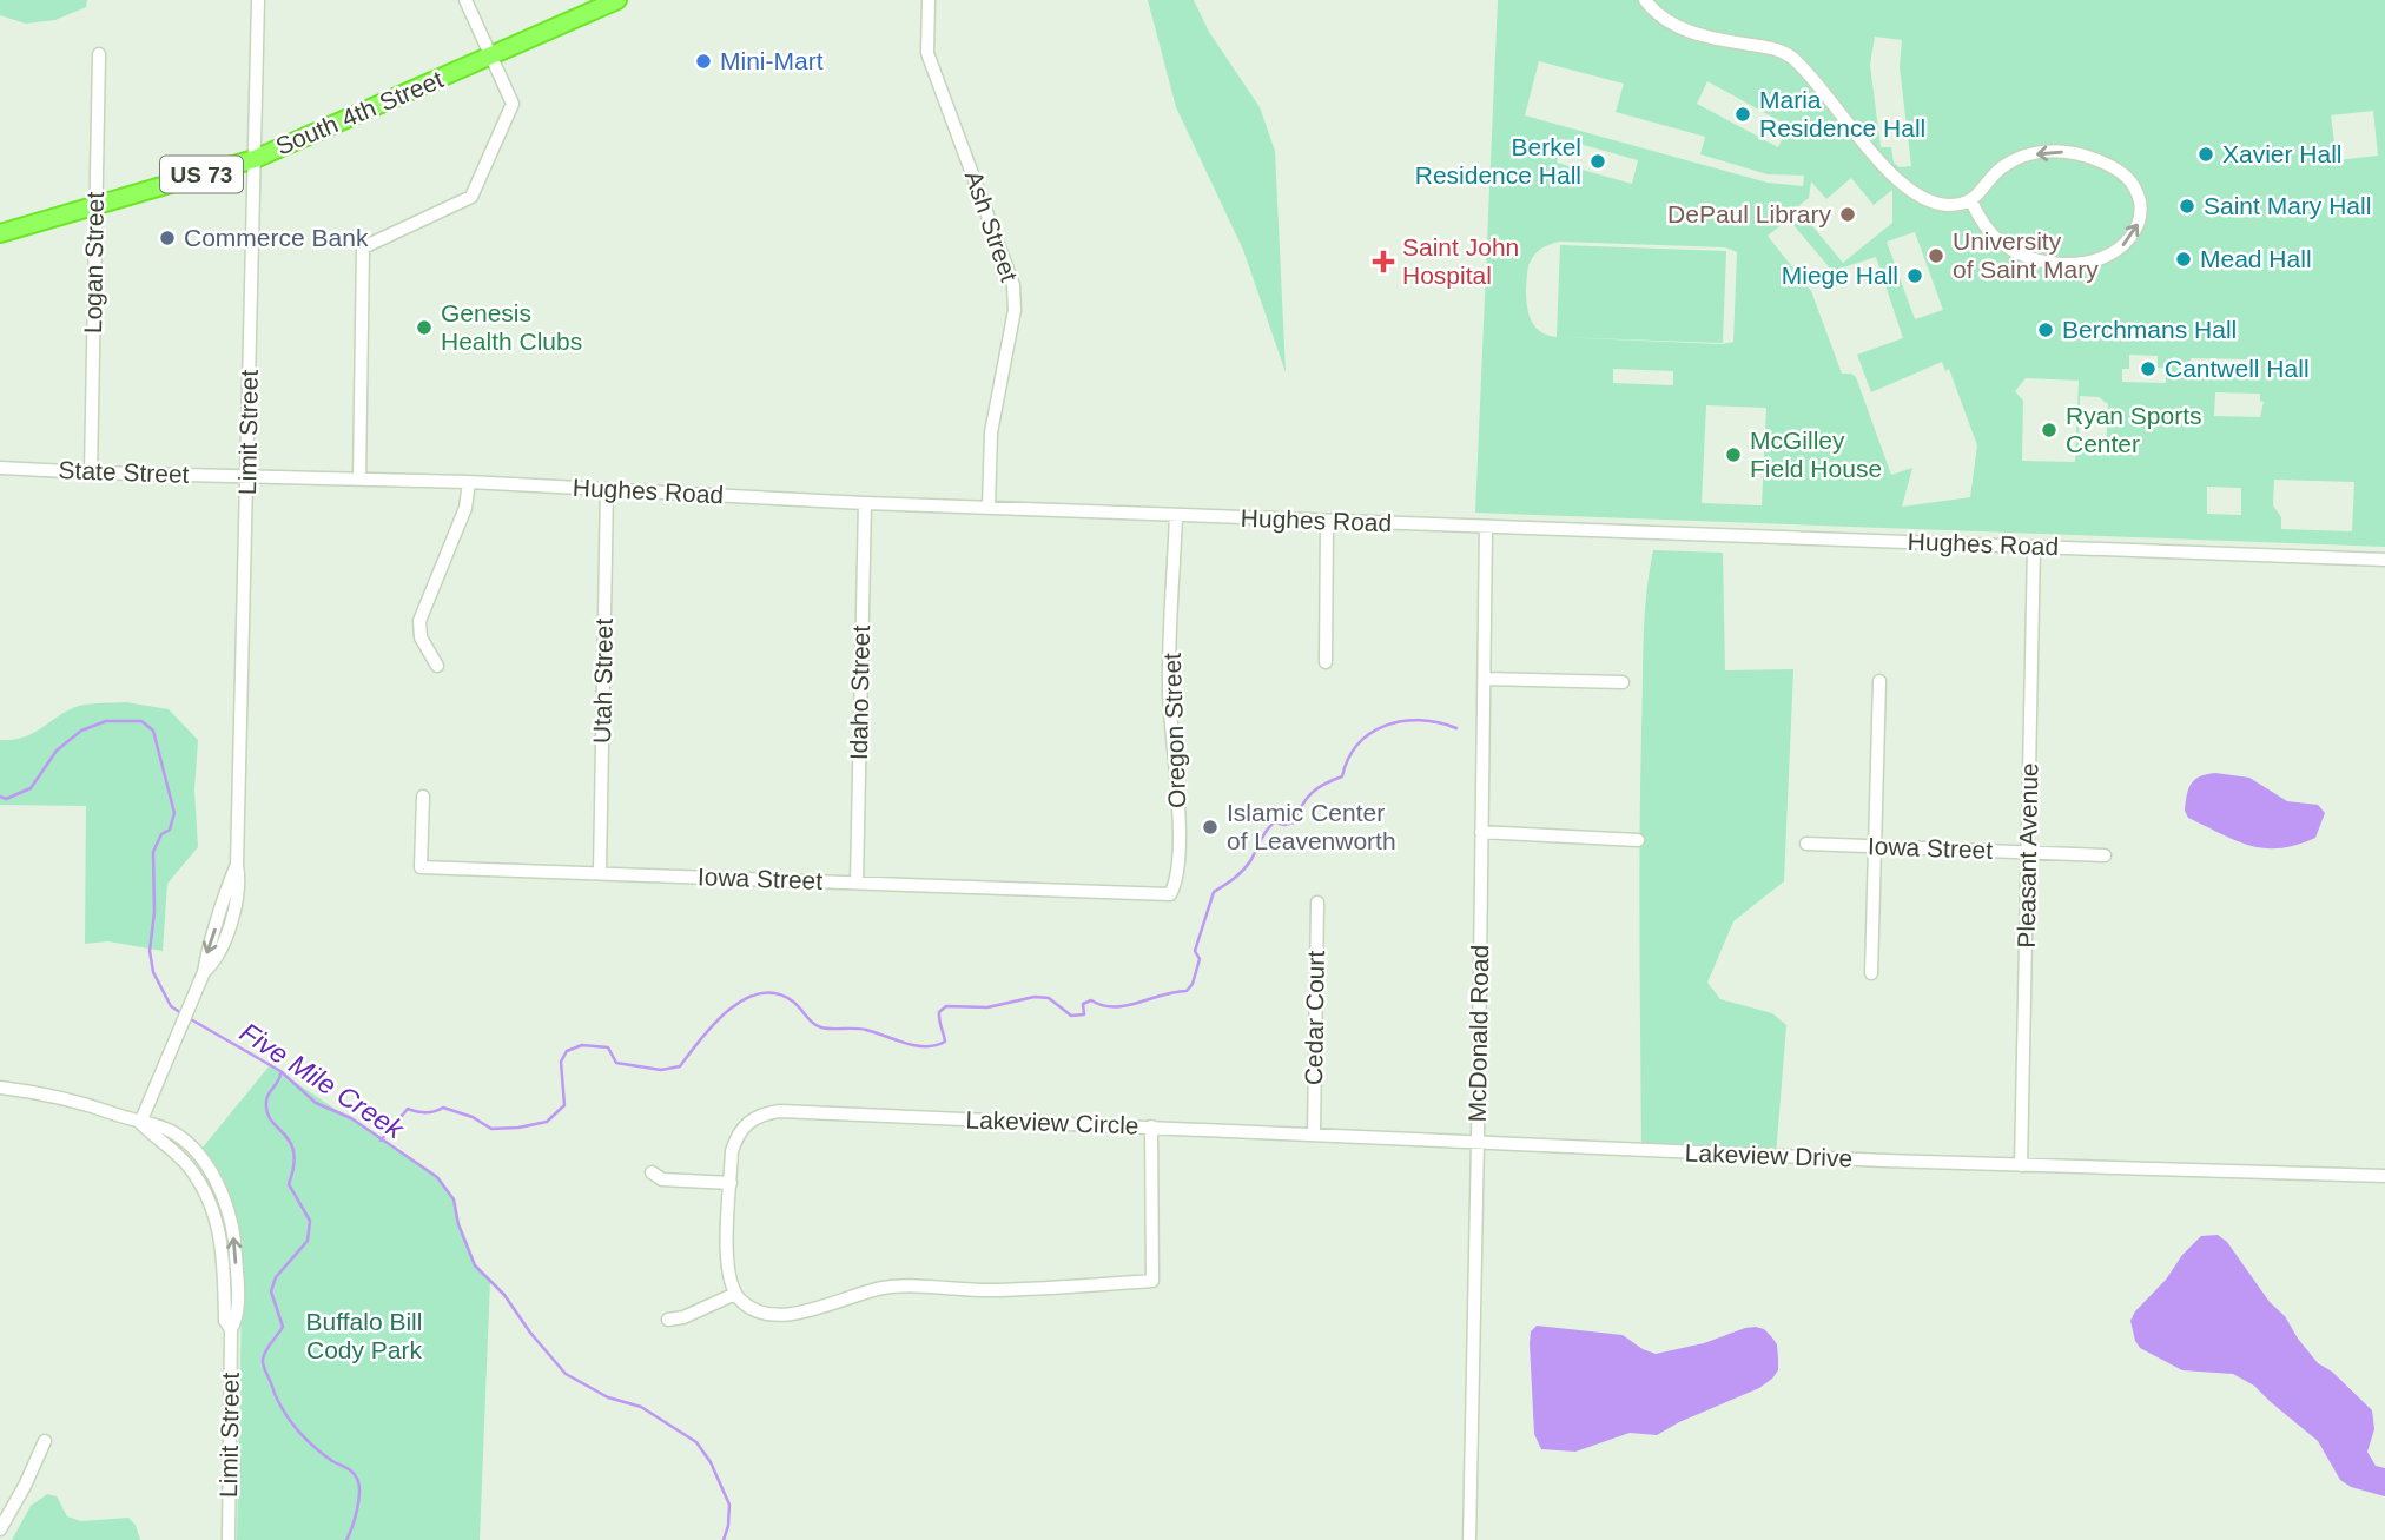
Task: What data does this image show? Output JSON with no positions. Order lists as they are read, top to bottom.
{
  "streets": {
    "highway": ["South 4th Street", "US 73"],
    "street": [
      "Ash Street",
      "Logan Street",
      "Limit Street",
      "State Street",
      "Hughes Road",
      "Utah Street",
      "Idaho Street",
      "Oregon Street",
      "Iowa Street",
      "Pleasant Avenue",
      "Cedar Court",
      "McDonald Road",
      "Lakeview Circle",
      "Lakeview Drive"
    ]
  },
  "crossings": [
    ["South 4th Street", "Logan Street"],
    ["South 4th Street", "Limit Street"],
    ["Ash Street", "Hughes Road"],
    ["Logan Street", "State Street"],
    ["Limit Street", "State Street"],
    ["Limit Street", "Hughes Road"],
    ["State Street", "Hughes Road"],
    ["Hughes Road", "Utah Street"],
    ["Hughes Road", "Idaho Street"],
    ["Hughes Road", "Oregon Street"],
    ["Hughes Road", "Pleasant Avenue"],
    ["Hughes Road", "McDonald Road"],
    ["Utah Street", "Iowa Street"],
    ["Idaho Street", "Iowa Street"],
    ["Oregon Street", "Iowa Street"],
    ["Iowa Street", "Pleasant Avenue"],
    ["Pleasant Avenue", "Lakeview Drive"],
    ["Cedar Court", "Lakeview Drive"],
    ["McDonald Road", "Lakeview Drive"],
    ["Lakeview Circle", "Lakeview Drive"]
  ],
  "water": ["Five Mile Creek"],
  "parks": ["Buffalo Bill Cody Park"],
  "places": {
    "other": [
      "Mini-Mart",
      "Maria Residence Hall",
      "Xavier Hall",
      "Berkel Residence Hall",
      "Saint Mary Hall",
      "DePaul Library",
      "Commerce Bank",
      "University of Saint Mary",
      "Mead Hall",
      "Miege Hall",
      "Genesis Health Clubs",
      "Berchmans Hall",
      "Cantwell Hall",
      "Ryan Sports Center",
      "McGilley Field House",
      "Islamic Center of Leavenworth"
    ],
    "health": ["Saint John Hospital"]
  }
}
